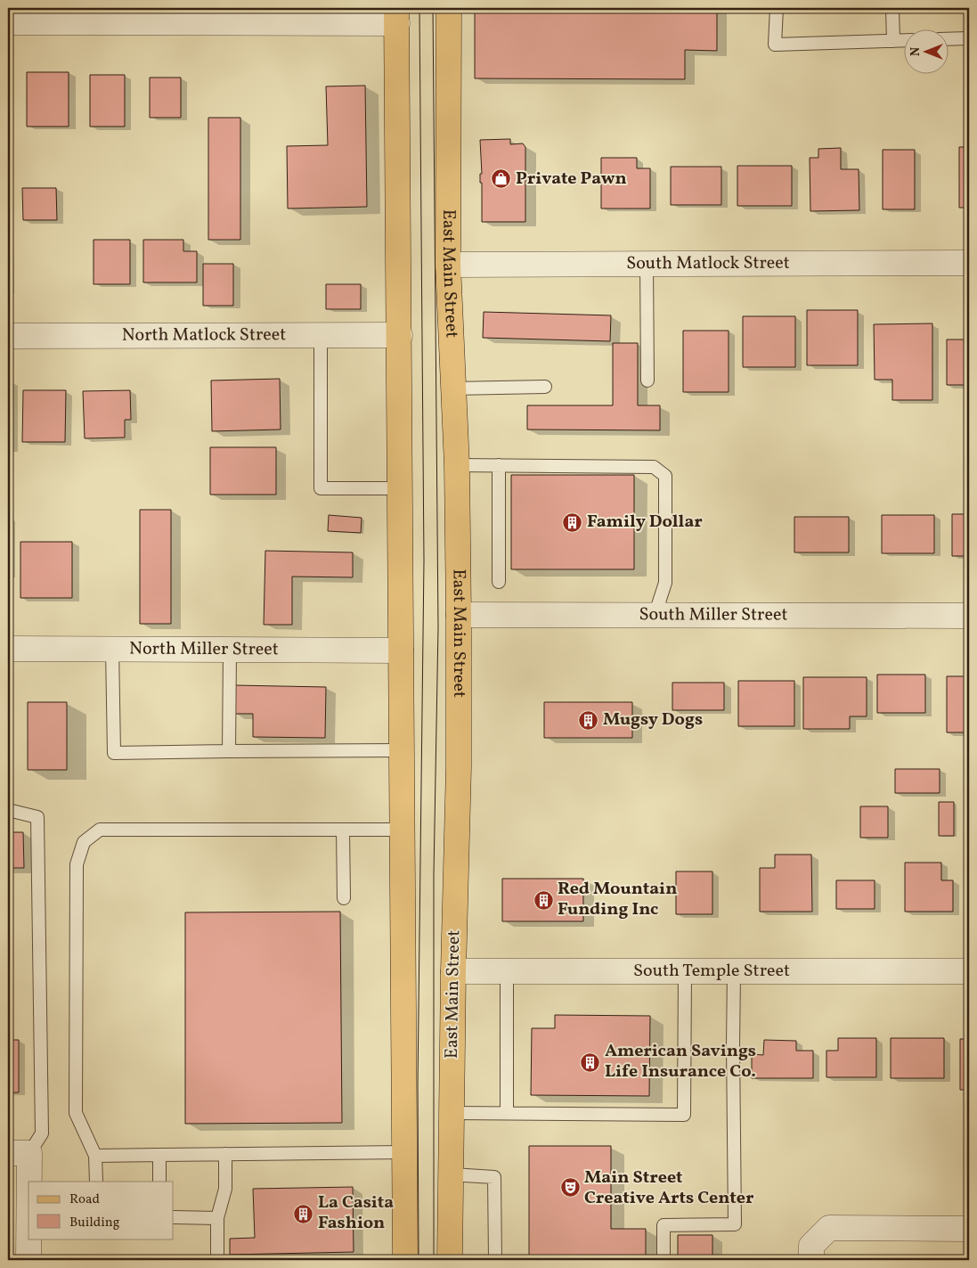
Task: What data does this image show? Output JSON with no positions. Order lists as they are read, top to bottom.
{
  "streets": {
    "main road": ["East Main Street"],
    "street": [
      "South Matlock Street",
      "North Matlock Street",
      "South Miller Street",
      "North Miller Street",
      "South Temple Street"
    ]
  },
  "crossings": [
    ["South Matlock Street", "East Main Street"],
    ["East Main Street", "South Miller Street"],
    ["East Main Street", "South Temple Street"]
  ],
  "places": {
    "shop": ["Private Pawn"],
    "building": [
      "Family Dollar",
      "Mugsy Dogs",
      "Red Mountain Funding Inc",
      "American Savings Life Insurance Co.",
      "La Casita Fashion"
    ],
    "theatre": ["Main Street Creative Arts Center"]
  },
  "legend": ["Road", "Building"],
  "north": "left"
}
